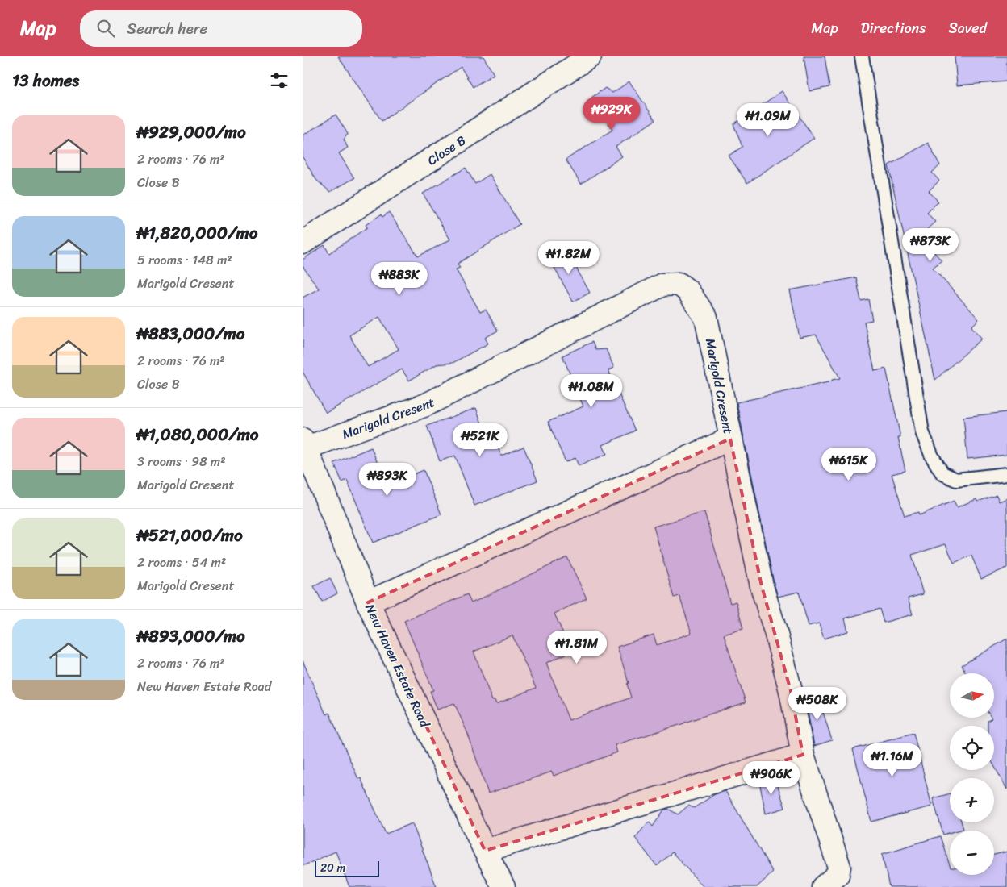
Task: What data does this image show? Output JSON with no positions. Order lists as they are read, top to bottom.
{
  "streets": {
    "street": ["Close B", "Marigold Cresent", "New Haven Estate Road"]
  },
  "crossings": [
    ["Marigold Cresent", "New Haven Estate Road"]
  ],
  "scale_bar": "20 m",
  "north": "right",
  "page": {
    "header": "Map",
    "search": "Search here",
    "nav": ["Map", "Directions", "Saved"],
    "heading": "13 homes",
    "price": [
      "₦929K",
      "₦1.09M",
      "₦873K",
      "₦1.82M",
      "₦883K",
      "₦1.08M",
      "₦521K",
      "₦615K",
      "₦893K",
      "₦1.81M",
      "₦508K",
      "₦1.16M",
      "₦906K"
    ],
    "list": [
      {
        "name": "₦929,000/mo",
        "note": "2 rooms · 76 m² · Close B"
      },
      {
        "name": "₦1,820,000/mo",
        "note": "5 rooms · 148 m² · Marigold Cresent"
      },
      {
        "name": "₦883,000/mo",
        "note": "2 rooms · 76 m² · Close B"
      },
      {
        "name": "₦1,080,000/mo",
        "note": "3 rooms · 98 m² · Marigold Cresent"
      },
      {
        "name": "₦521,000/mo",
        "note": "2 rooms · 54 m² · Marigold Cresent"
      },
      {
        "name": "₦893,000/mo",
        "note": "2 rooms · 76 m² · New Haven Estate Road"
      }
    ],
    "map_buttons": ["+", "−"],
    "scale": "20 m"
  }
}
